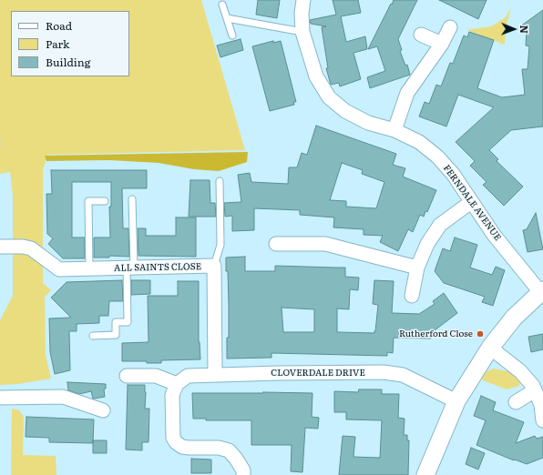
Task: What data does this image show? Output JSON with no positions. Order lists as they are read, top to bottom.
{
  "streets": {
    "street": ["FERNDALE AVENUE", "ALL SAINTS CLOSE", "CLOVERDALE DRIVE"]
  },
  "crossings": [
    ["ALL SAINTS CLOSE", "CLOVERDALE DRIVE"]
  ],
  "places": ["Rutherford Close"],
  "legend": ["Road", "Park", "Building"],
  "north": "right"
}
